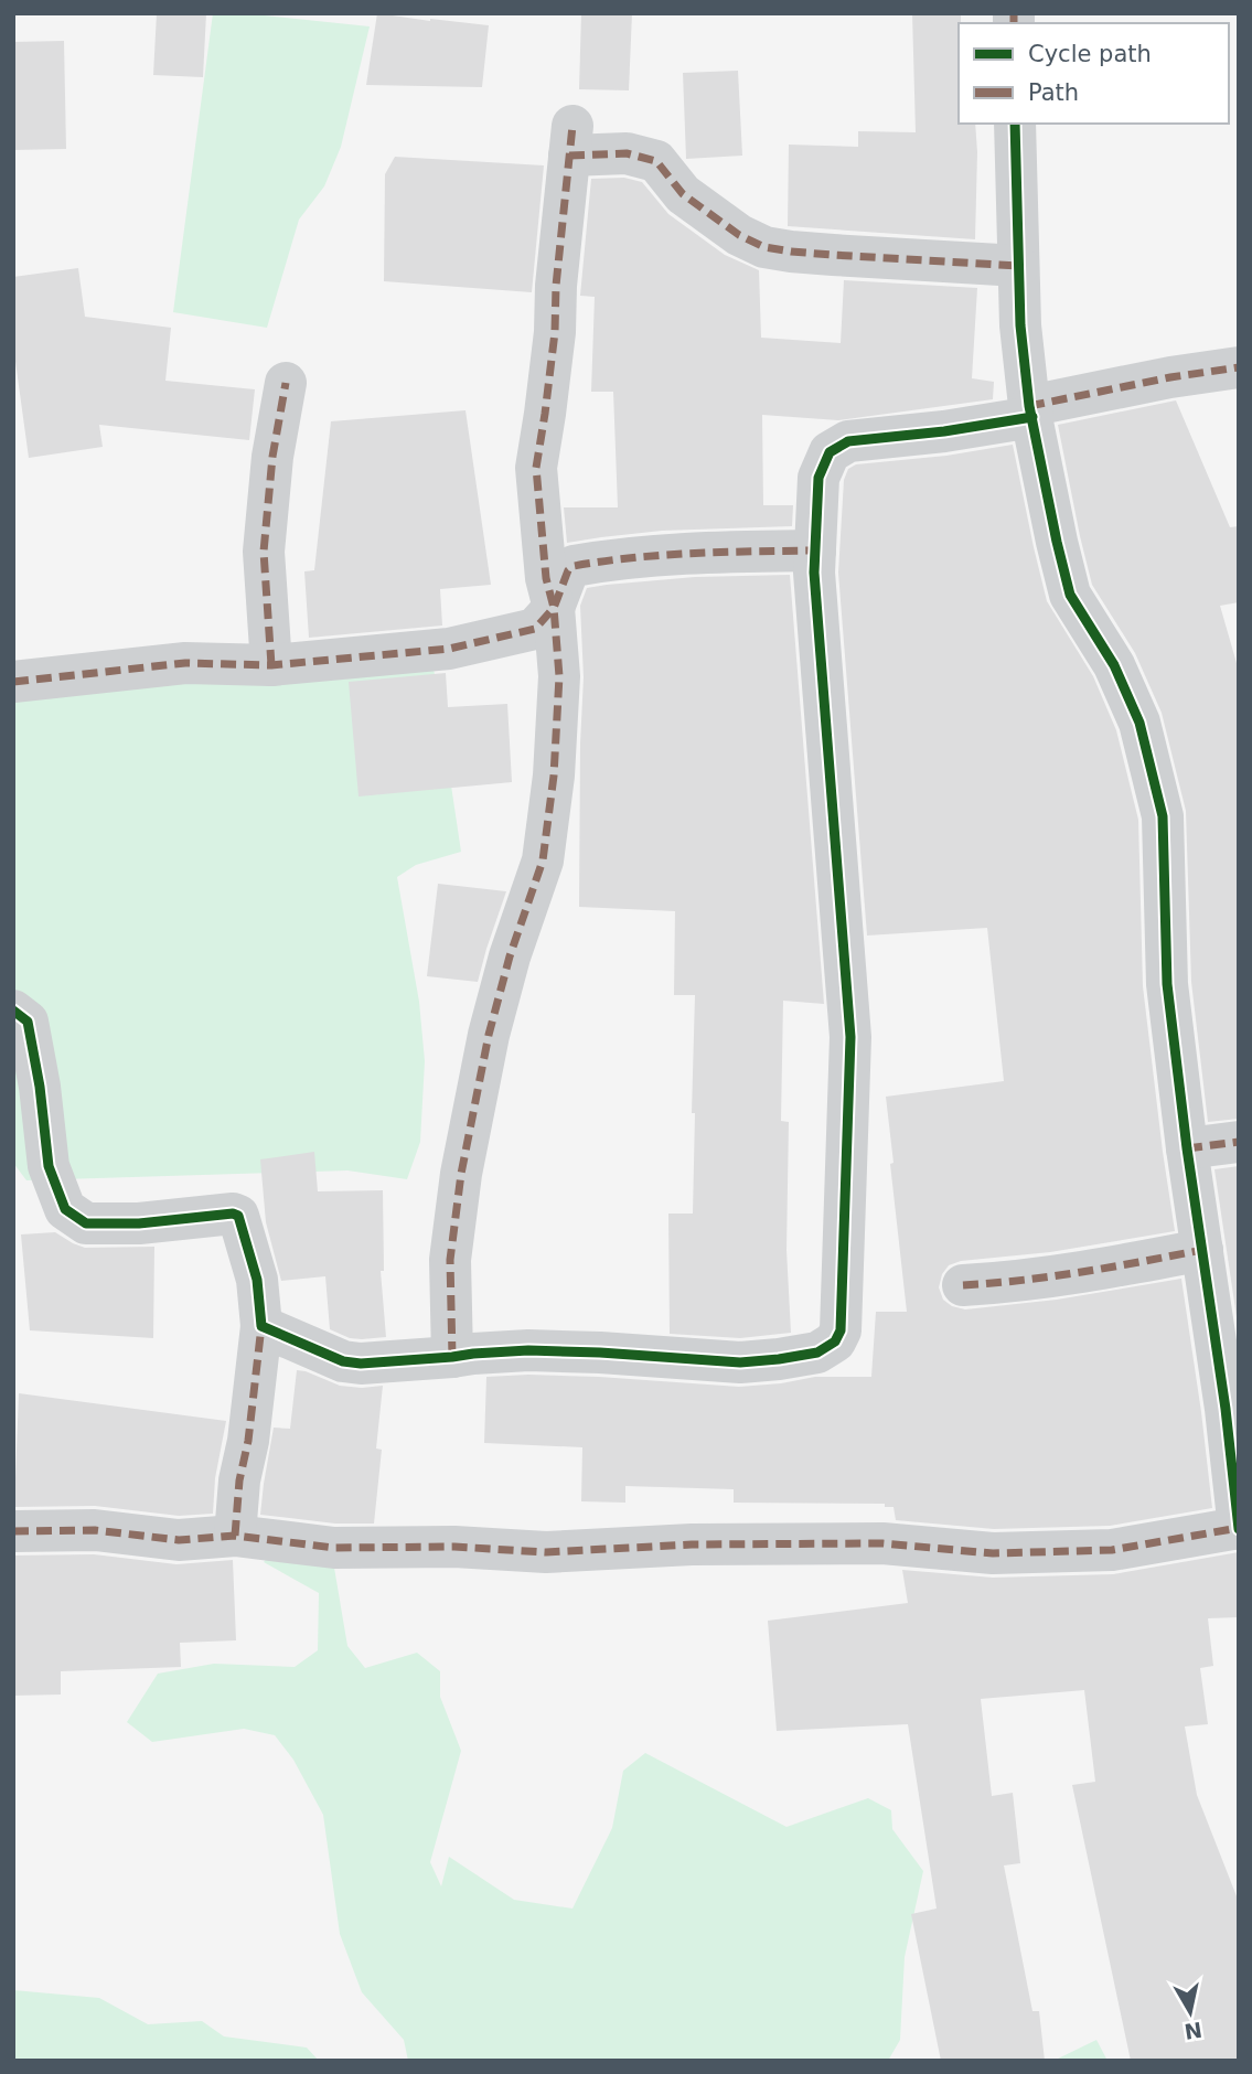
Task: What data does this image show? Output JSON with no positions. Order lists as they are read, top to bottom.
{
  "legend": ["Cycle path", "Path"],
  "north": "bottom"
}
